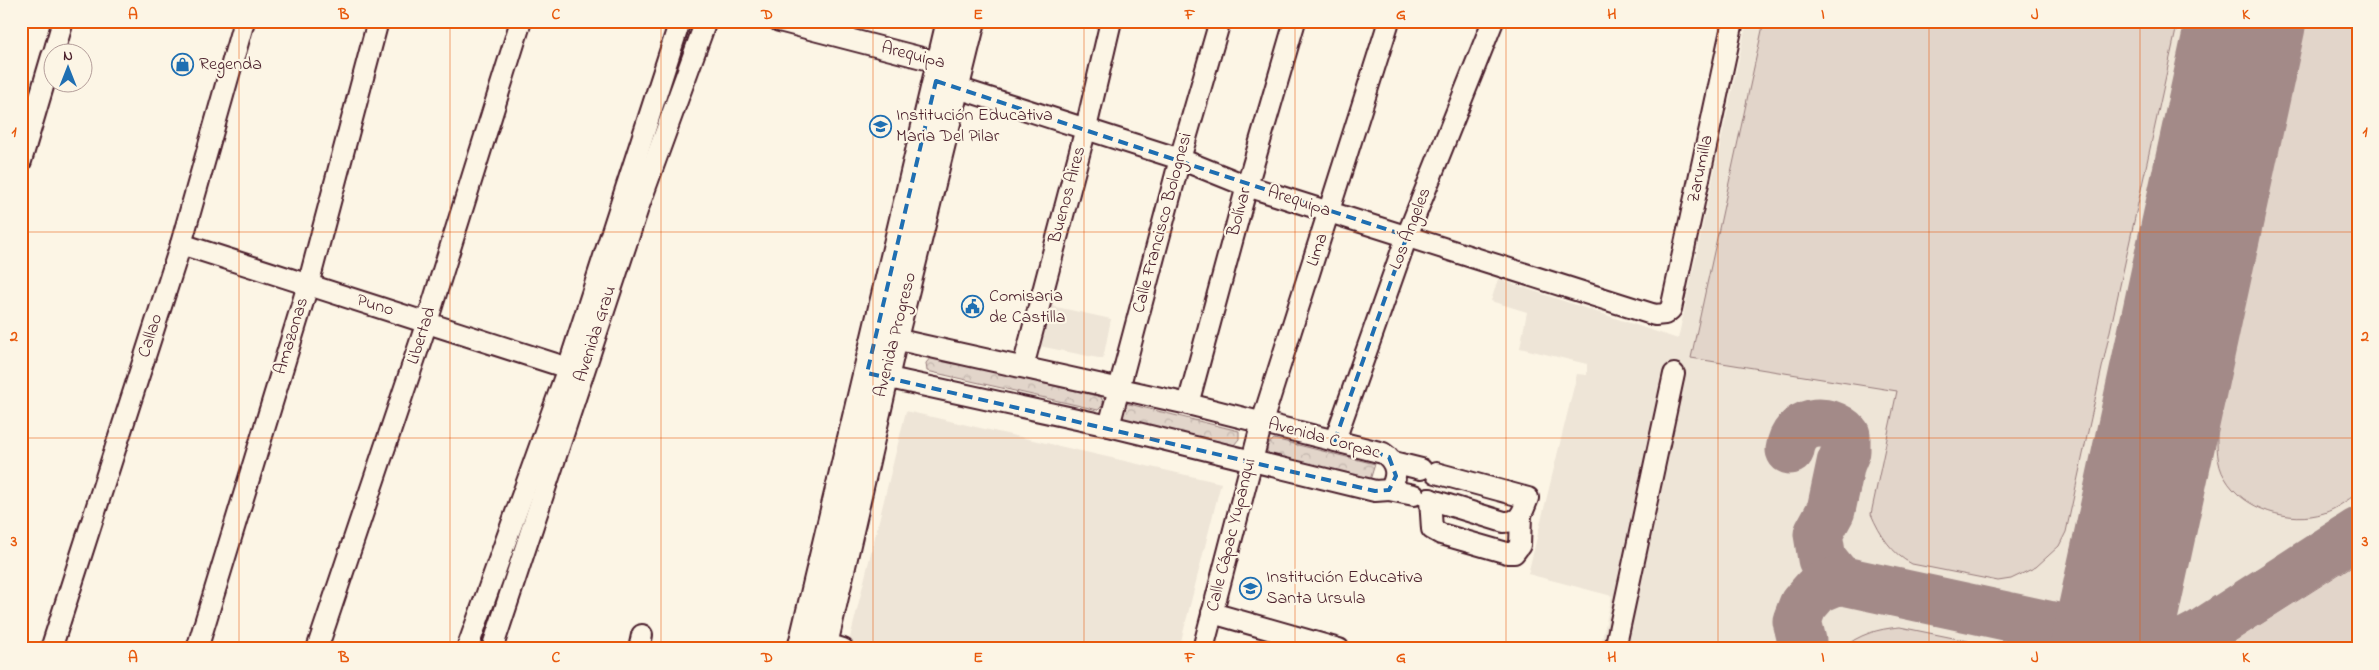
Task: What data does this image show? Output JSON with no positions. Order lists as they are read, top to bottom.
{
  "streets": {
    "main road": ["Avenida Progreso"],
    "street": [
      "Arequipa",
      "Zarumilla",
      "Buenos Aires",
      "Bolívar",
      "Calle Francisco Bolognesi",
      "Los Ángeles",
      "Lima",
      "Puno",
      "Avenida Grau",
      "Callao",
      "Amazonas",
      "Libertad",
      "Avenida Corpac",
      "Calle Cápac Yupanqui"
    ]
  },
  "crossings": [
    ["Arequipa", "Zarumilla"],
    ["Arequipa", "Buenos Aires"],
    ["Arequipa", "Bolívar"],
    ["Arequipa", "Calle Francisco Bolognesi"],
    ["Arequipa", "Los Ángeles"],
    ["Arequipa", "Lima"],
    ["Arequipa", "Avenida Progreso"],
    ["Buenos Aires", "Avenida Corpac"],
    ["Bolívar", "Avenida Corpac"],
    ["Calle Francisco Bolognesi", "Avenida Corpac"],
    ["Los Ángeles", "Avenida Corpac"],
    ["Lima", "Avenida Corpac"],
    ["Lima", "Calle Cápac Yupanqui"],
    ["Puno", "Avenida Grau"],
    ["Puno", "Callao"],
    ["Puno", "Amazonas"],
    ["Puno", "Libertad"],
    ["Avenida Progreso", "Avenida Corpac"],
    ["Avenida Corpac", "Calle Cápac Yupanqui"]
  ],
  "places": {
    "shop": ["Regenda"],
    "school or university": ["Institución Educativa Maria Del Pilar", "Institución Educativa Santa Ursula"],
    "public building": ["Comisaria de Castilla"]
  },
  "north": "top",
  "grid": {
    "columns": [
      "A",
      "B",
      "C",
      "D",
      "E",
      "F",
      "G",
      "H",
      "I",
      "J",
      "K"
    ],
    "rows": ["1", "2", "3"]
  }
}
